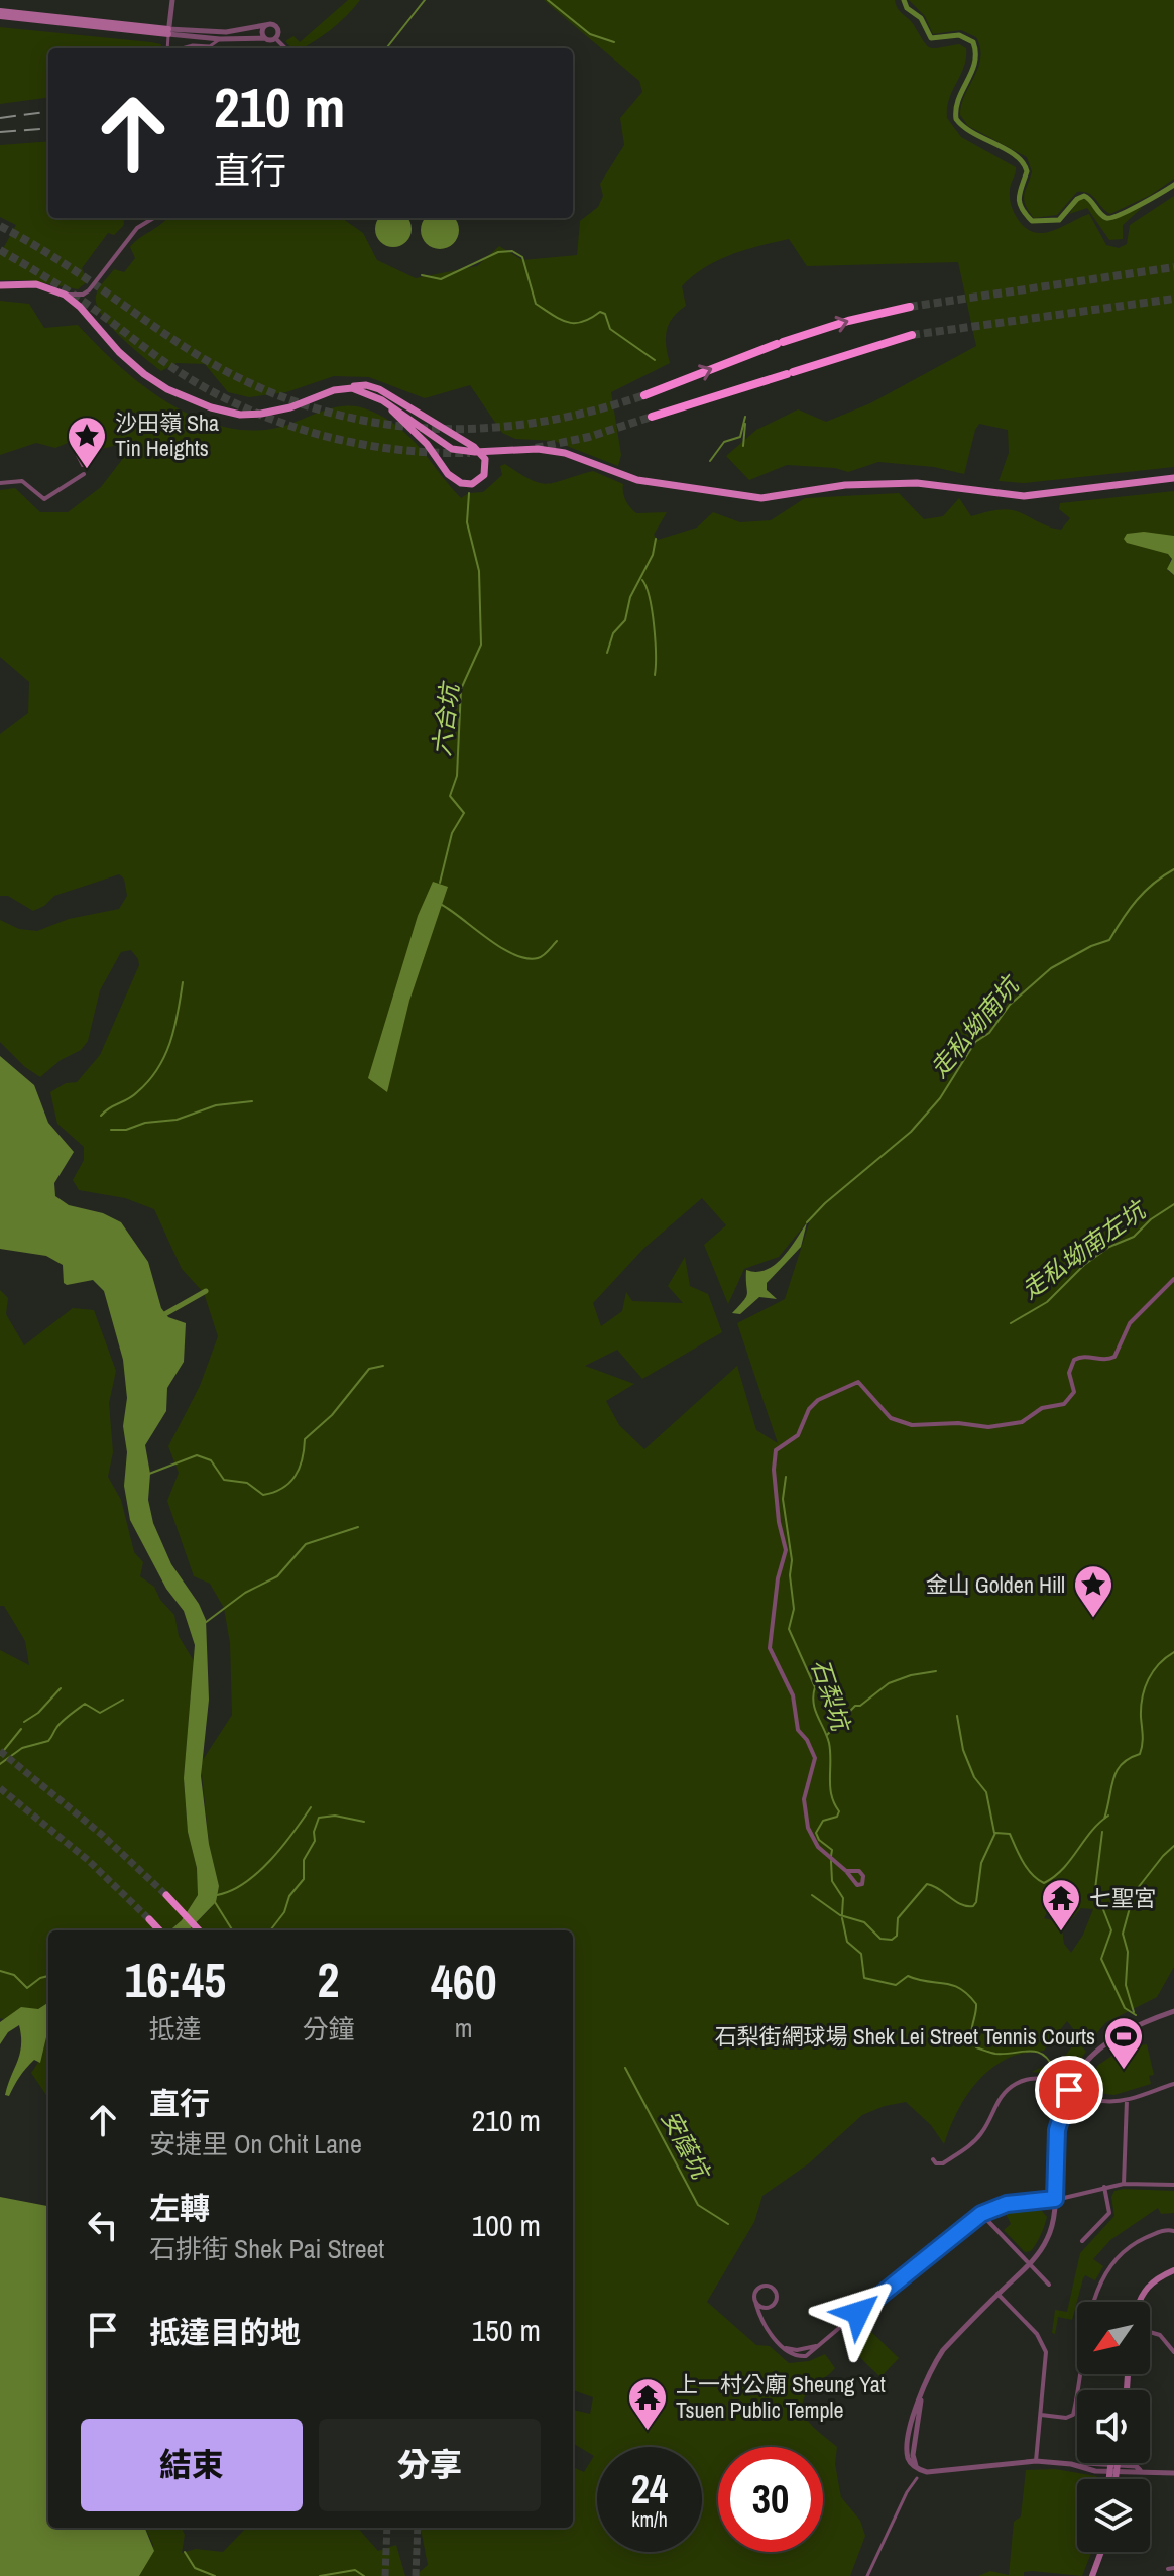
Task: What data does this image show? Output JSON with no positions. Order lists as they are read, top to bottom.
{
  "water": [
    "六合坑",
    "走私坳南坑",
    "走私坳南左坑",
    "石梨坑",
    "安蔭坑"
  ],
  "places": {
    "place": ["沙田嶺 Sha Tin Heights", "金山 Golden Hill"],
    "temple": ["七聖宮", "上一村公廟 Sheung Yat Tsuen Public Temple"],
    "sports": ["石梨街網球場 Shek Lei Street Tennis Courts"]
  },
  "north": "bottom left",
  "page": {
    "turn": ["210 m", "直行"],
    "eta": [
      "16:45",
      "抵達",
      "2",
      "分鐘",
      "460",
      "m"
    ],
    "list": [
      {
        "name": "直行",
        "note": "安捷里 On Chit Lane",
        "value": "210 m"
      },
      {
        "name": "左轉",
        "note": "石排街 Shek Pai Street",
        "value": "100 m"
      },
      {
        "name": "抵達目的地",
        "value": "150 m"
      }
    ],
    "buttons": ["結束", "分享"],
    "speed": "24 km/h",
    "limit": "30"
  }
}
